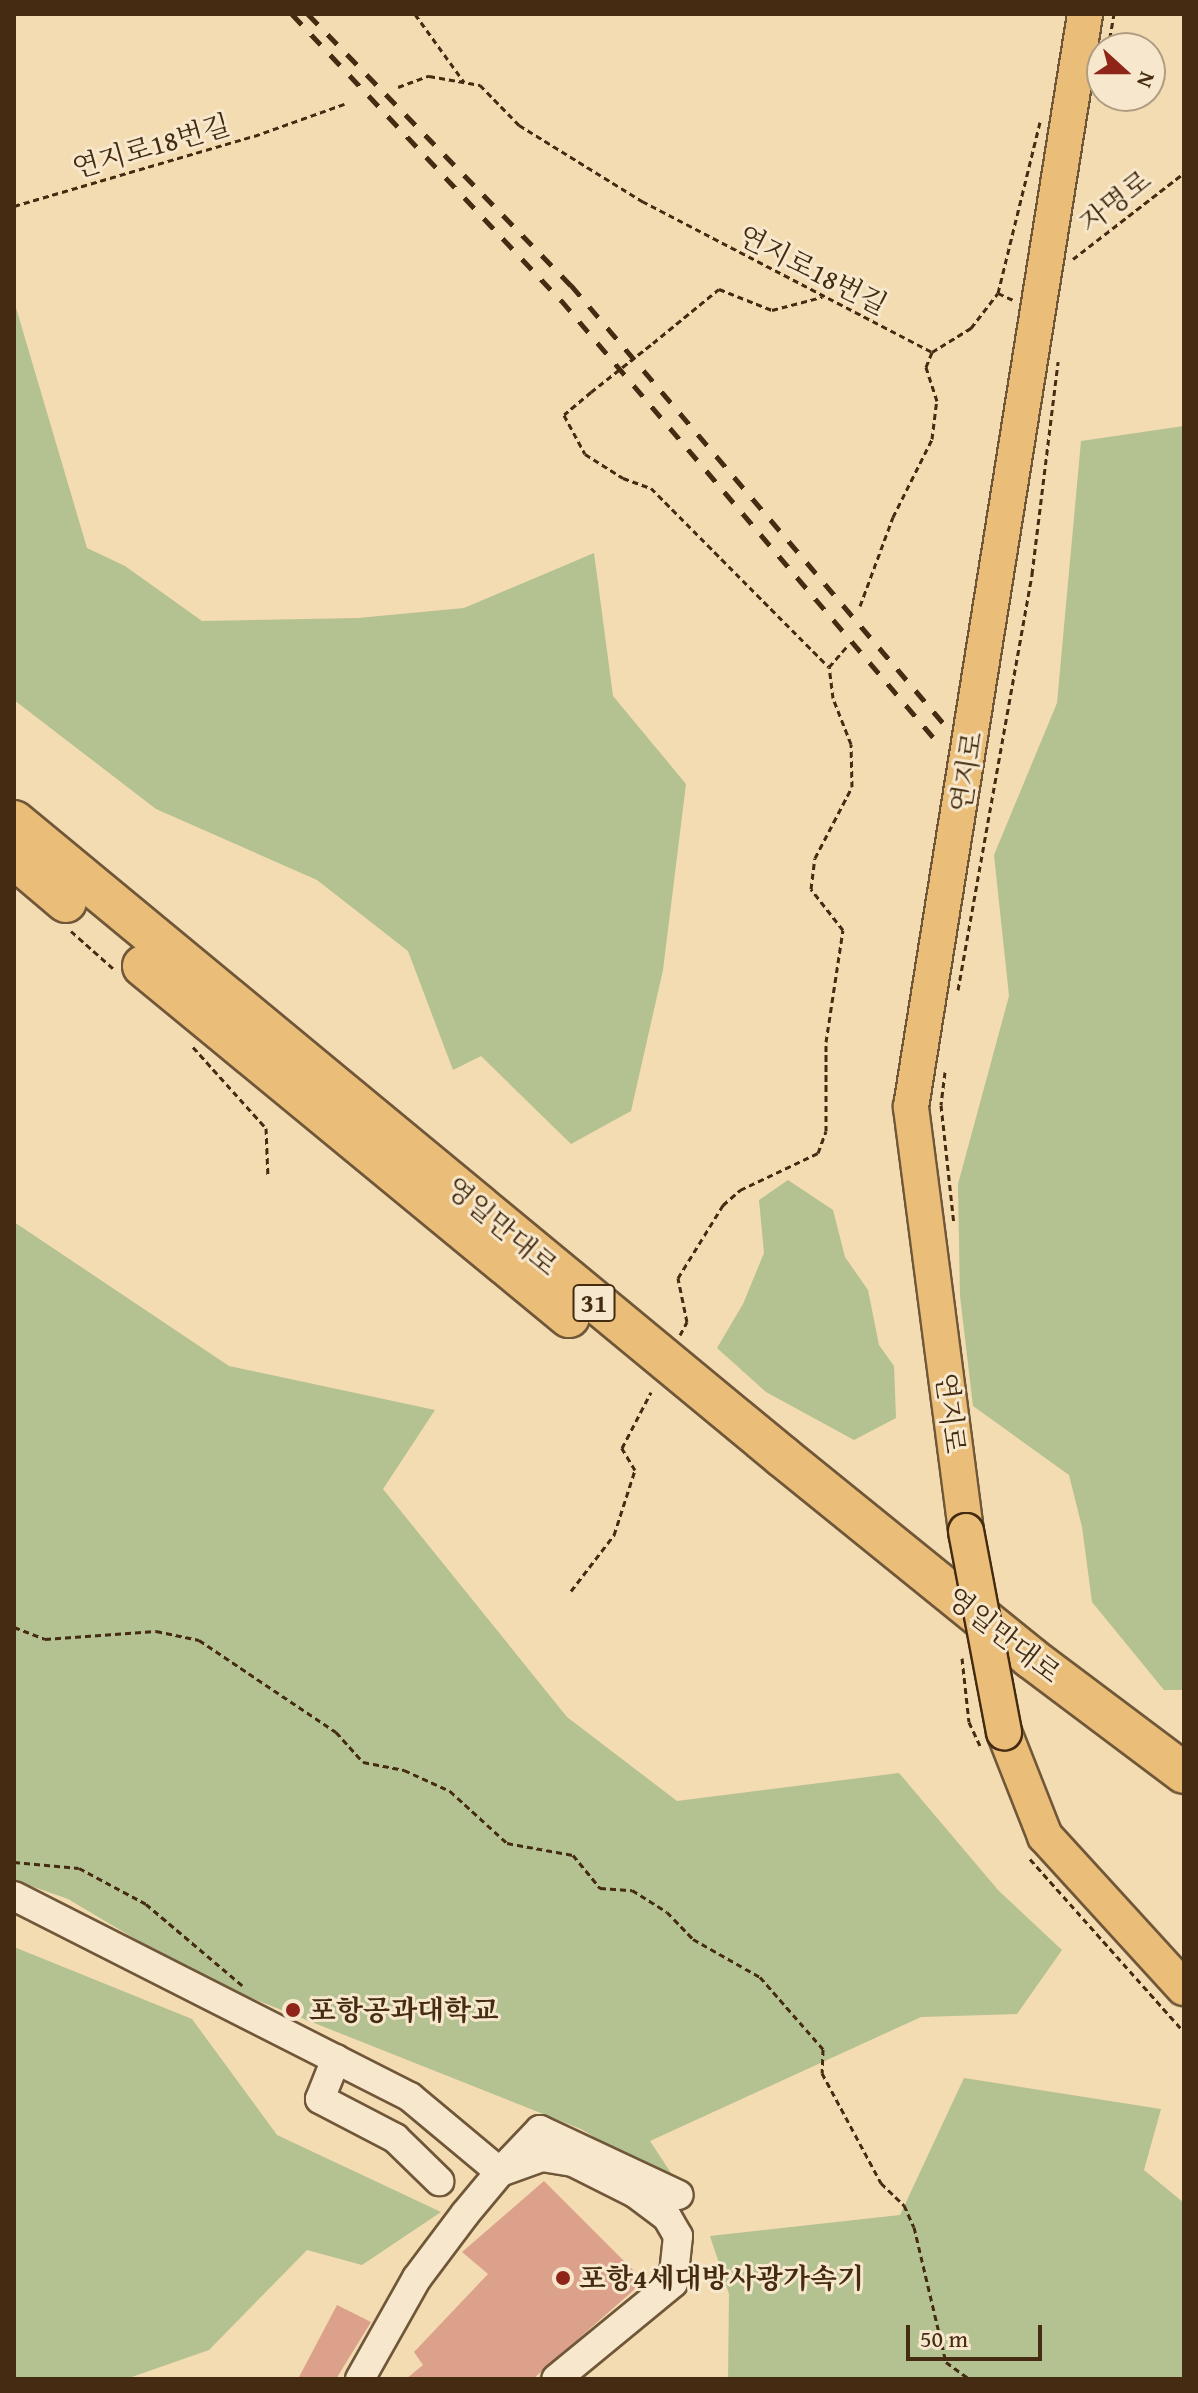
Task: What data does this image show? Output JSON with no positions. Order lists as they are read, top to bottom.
{
  "streets": {
    "highway": ["영일만대로", "31"],
    "main road": ["연지로"],
    "path": ["연지로18번길", "자명로"]
  },
  "places": ["포항공과대학교", "포항4세대방사광가속기"],
  "scale_bar": "50 m",
  "north": "right"
}
